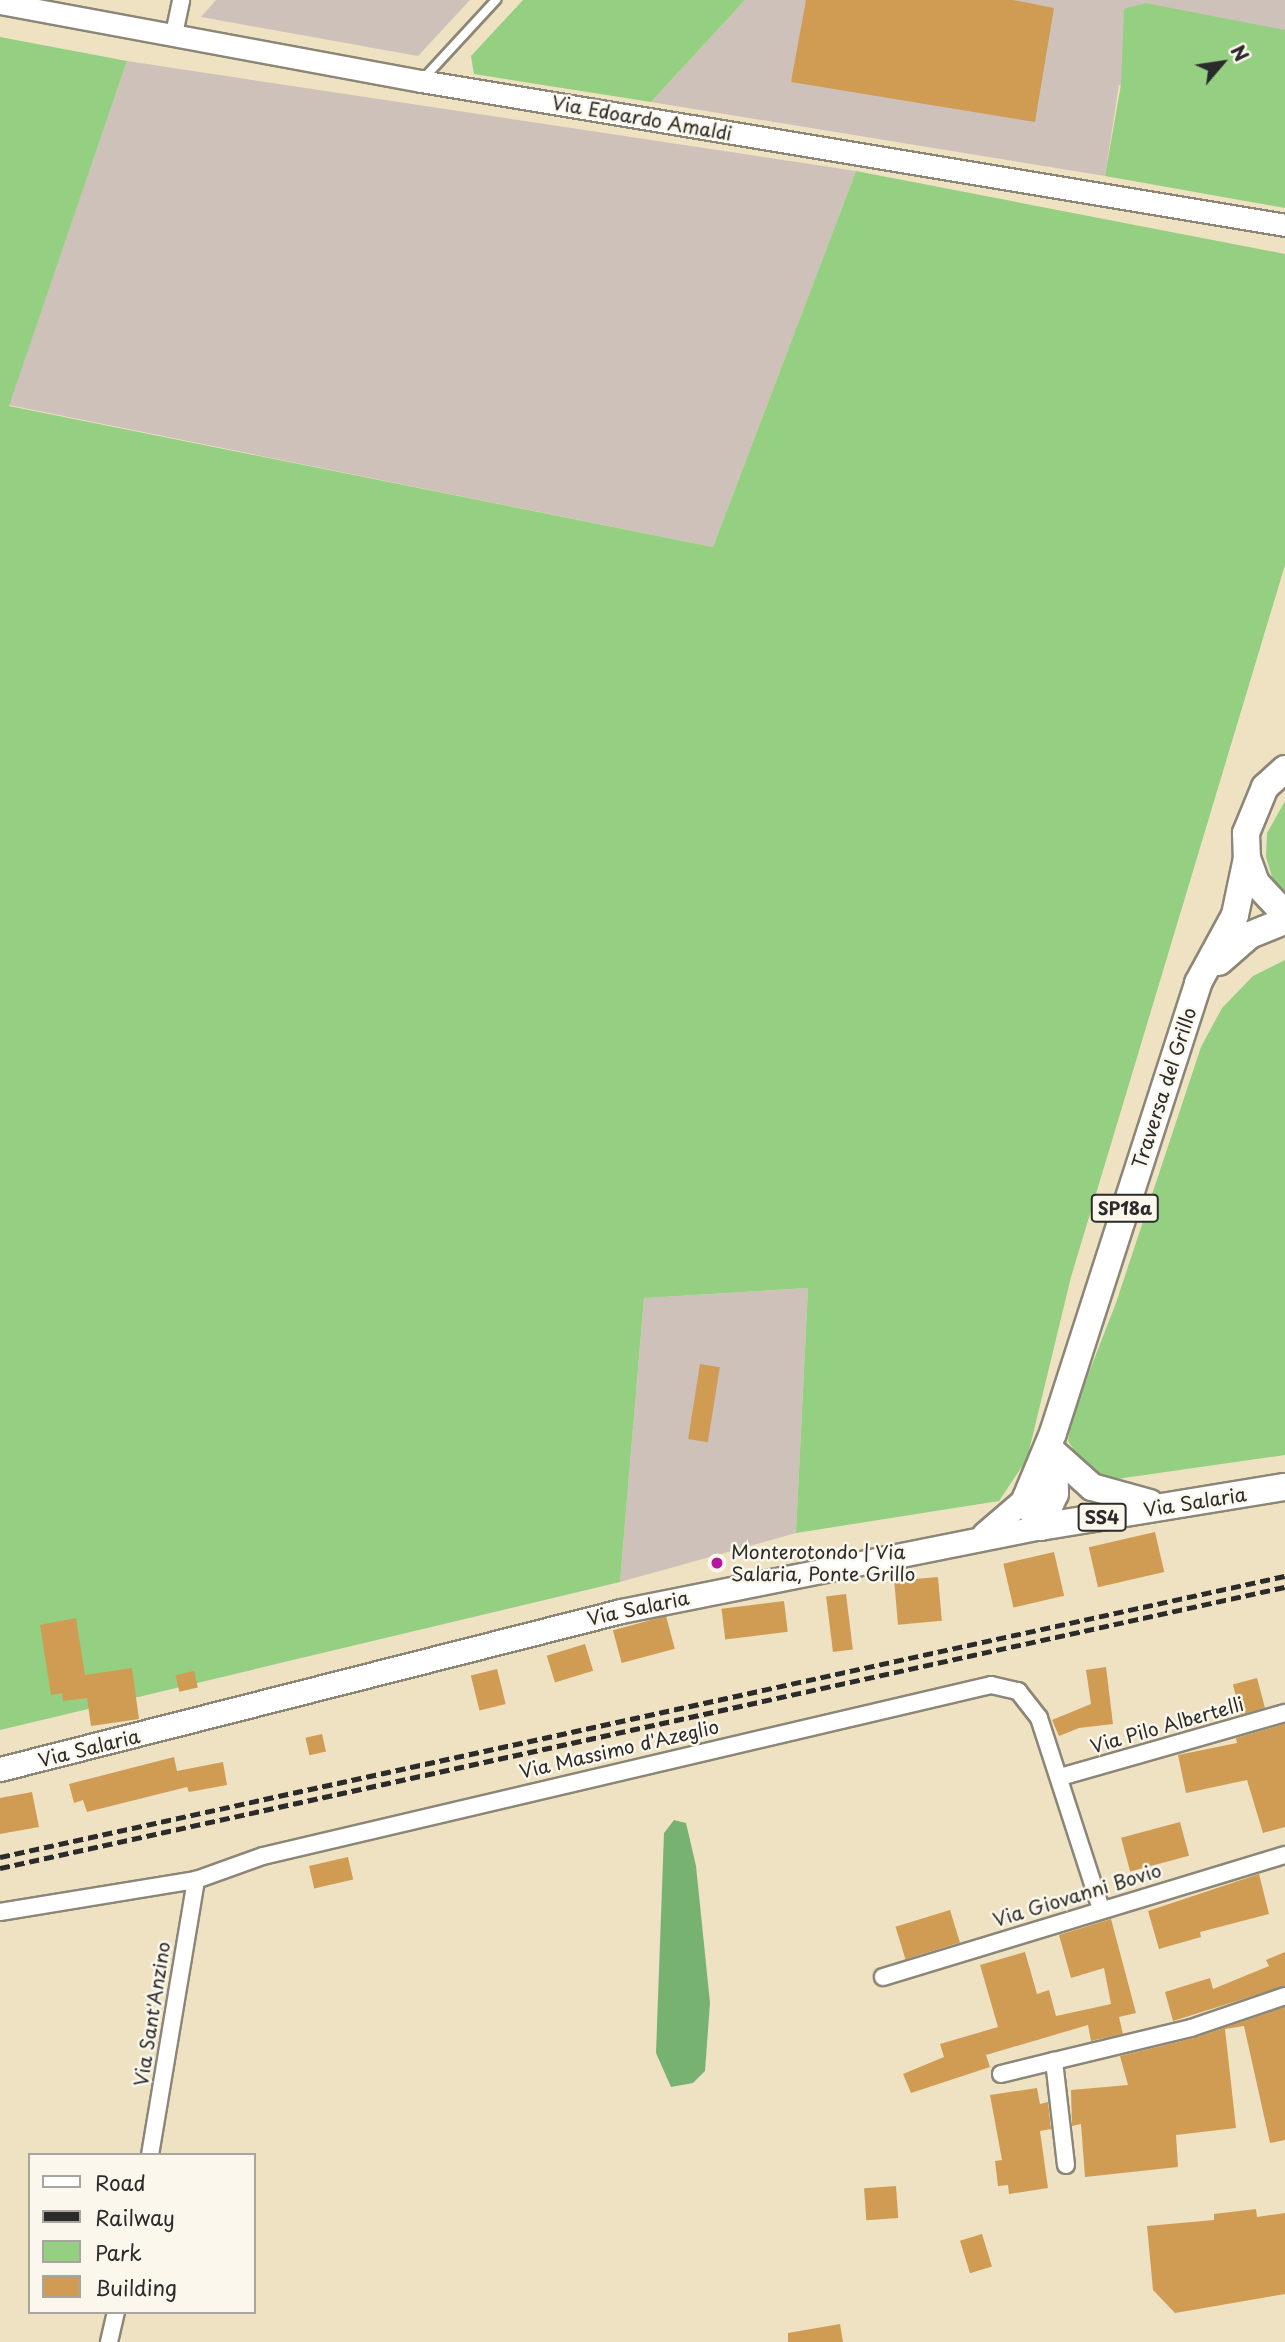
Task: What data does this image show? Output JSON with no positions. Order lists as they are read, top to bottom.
{
  "streets": {
    "main road": [
      "Traversa del Grillo",
      "SP18a",
      "Via Salaria",
      "SS4"
    ],
    "street": [
      "Via Edoardo Amaldi",
      "Via Pilo Albertelli",
      "Via Massimo d'Azeglio",
      "Via Giovanni Bovio",
      "Via Sant'Anzino"
    ]
  },
  "crossings": [
    ["Via Pilo Albertelli", "Via Massimo d'Azeglio"],
    ["Via Massimo d'Azeglio", "Via Giovanni Bovio"],
    ["Via Massimo d'Azeglio", "Via Sant'Anzino"]
  ],
  "places": ["Monterotondo | Via Salaria, Ponte Grillo"],
  "legend": [
    "Road",
    "Railway",
    "Park",
    "Building"
  ],
  "north": "top right"
}
